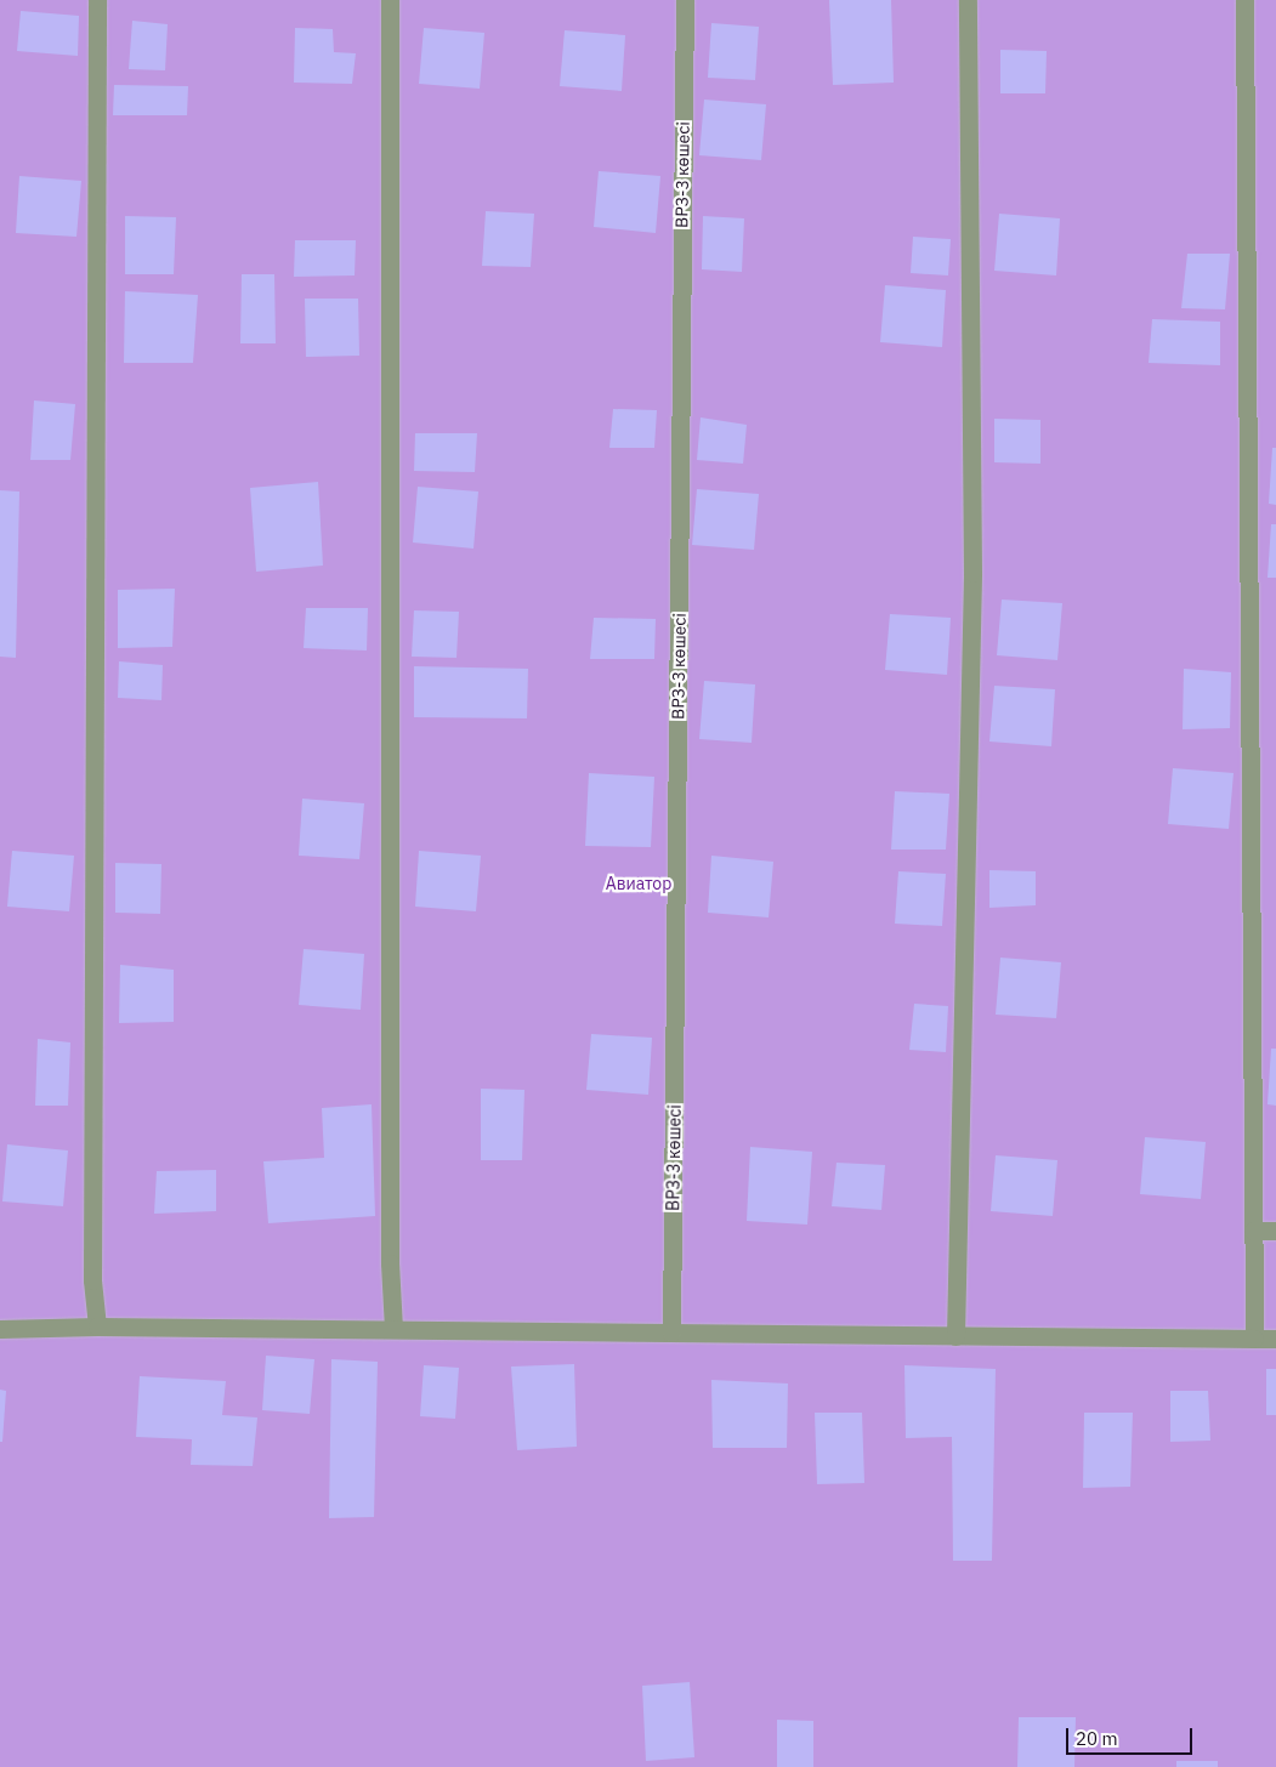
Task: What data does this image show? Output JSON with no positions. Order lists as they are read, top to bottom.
{
  "streets": {
    "street": ["ВРЗ-3 көшесі"]
  },
  "parks": ["Авиатор"],
  "scale_bar": "20 m"
}
